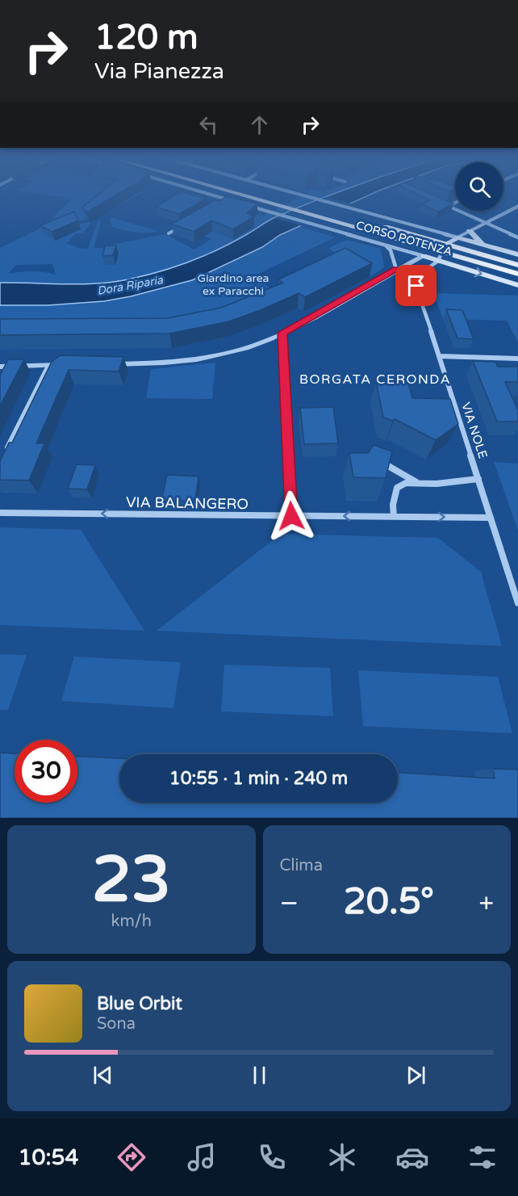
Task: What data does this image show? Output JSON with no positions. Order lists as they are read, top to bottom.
{
  "streets": {
    "main road": ["CORSO POTENZA"],
    "street": ["VIA NOLE", "VIA BALANGERO"]
  },
  "crossings": [
    ["VIA NOLE", "VIA BALANGERO"]
  ],
  "districts": ["BORGATA CERONDA"],
  "water": ["Dora Riparia"],
  "parks": ["Giardino area ex Paracchi"],
  "page": {
    "turn": ["120 m", "Via Pianezza"],
    "limit": "30",
    "trip": "10:55 · 1 min · 240 m",
    "tile": [
      ["23", "km/h"],
      "Clima"
    ],
    "heat": ["−", "20.5°", "+"],
    "song": ["Blue Orbit", "Sona"],
    "tabs": "10:54"
  }
}
